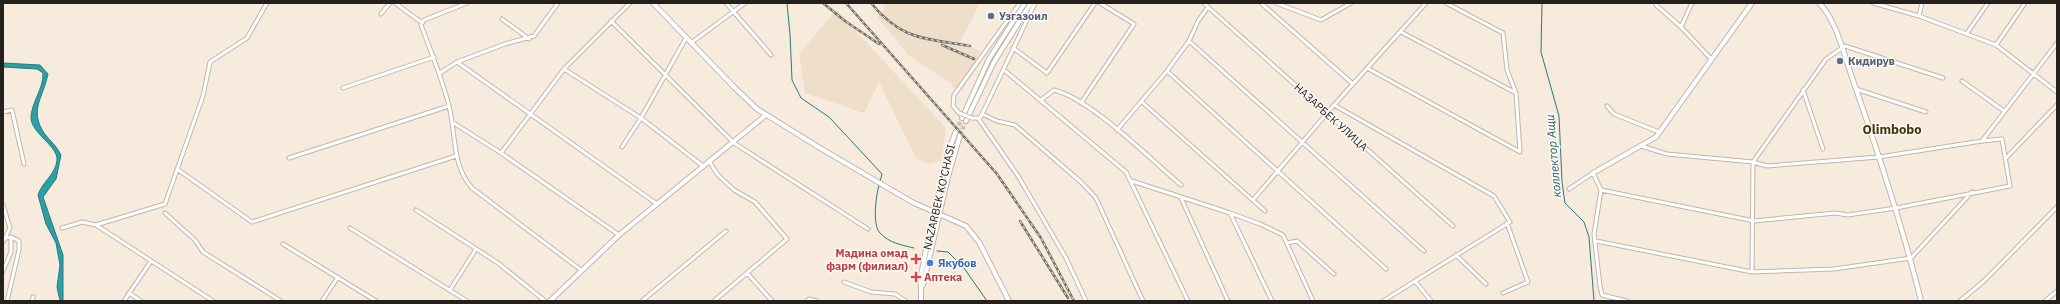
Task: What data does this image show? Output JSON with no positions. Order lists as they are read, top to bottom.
{
  "streets": {
    "main road": ["NAZARBEK KO'CHASI"],
    "street": ["НАЗАРБЕК УЛИЦА"]
  },
  "districts": ["Olimbobo"],
  "water": ["коллектор Ащи"],
  "places": {
    "other": ["Узгазоил", "Кидирув", "Якубов"],
    "health": ["Мадина омад фарм (филиал)", "Аптека"]
  }
}
